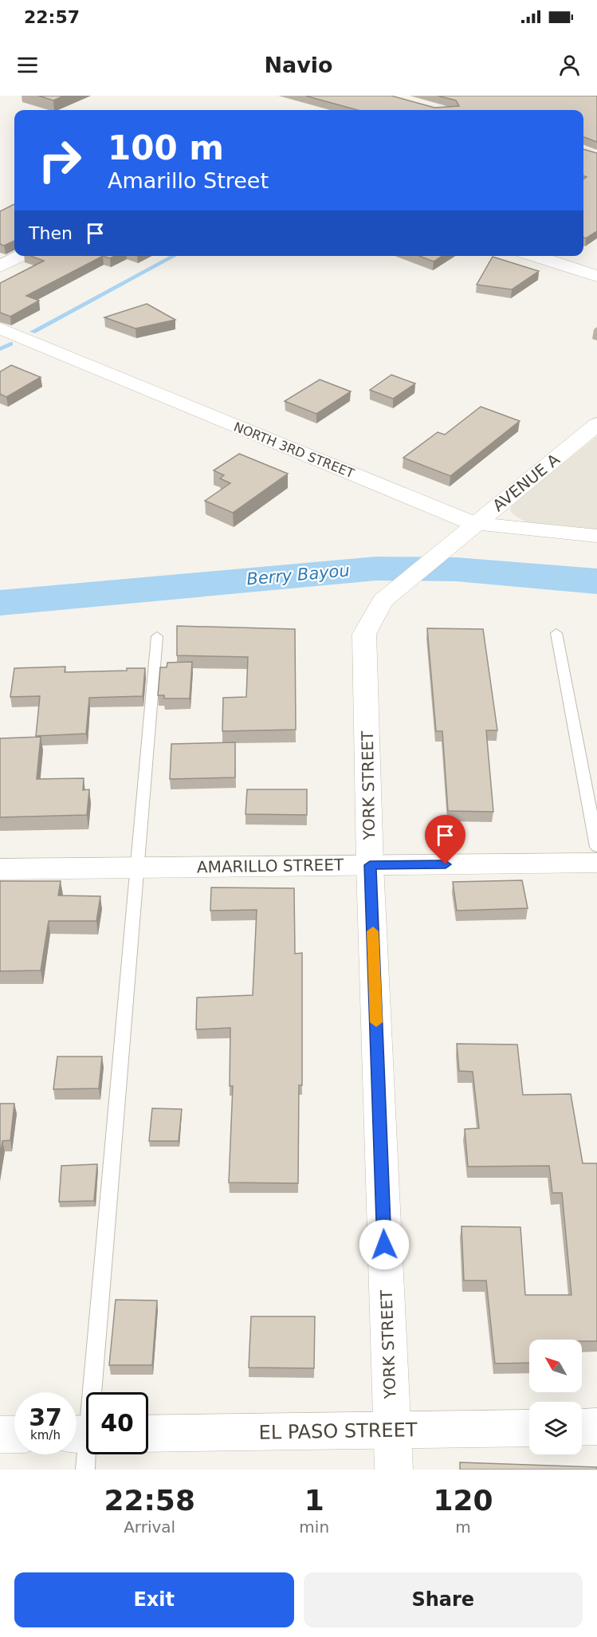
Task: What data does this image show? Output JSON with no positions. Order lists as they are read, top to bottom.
{
  "streets": {
    "street": [
      "NORTH 3RD STREET",
      "AVENUE A",
      "YORK STREET",
      "AMARILLO STREET",
      "EL PASO STREET"
    ]
  },
  "crossings": [
    ["NORTH 3RD STREET", "AVENUE A"],
    ["AVENUE A", "YORK STREET"],
    ["YORK STREET", "AMARILLO STREET"],
    ["YORK STREET", "EL PASO STREET"]
  ],
  "water": ["Berry Bayou"],
  "north": "top left",
  "page": {
    "status": "22:57",
    "header": "Navio",
    "turn": ["100 m", "Amarillo Street"],
    "then": "Then",
    "speed": "37 km/h",
    "limit": "40",
    "eta": [
      "22:58",
      "Arrival",
      "1",
      "min",
      "120",
      "m"
    ],
    "buttons": ["Exit", "Share"]
  }
}
